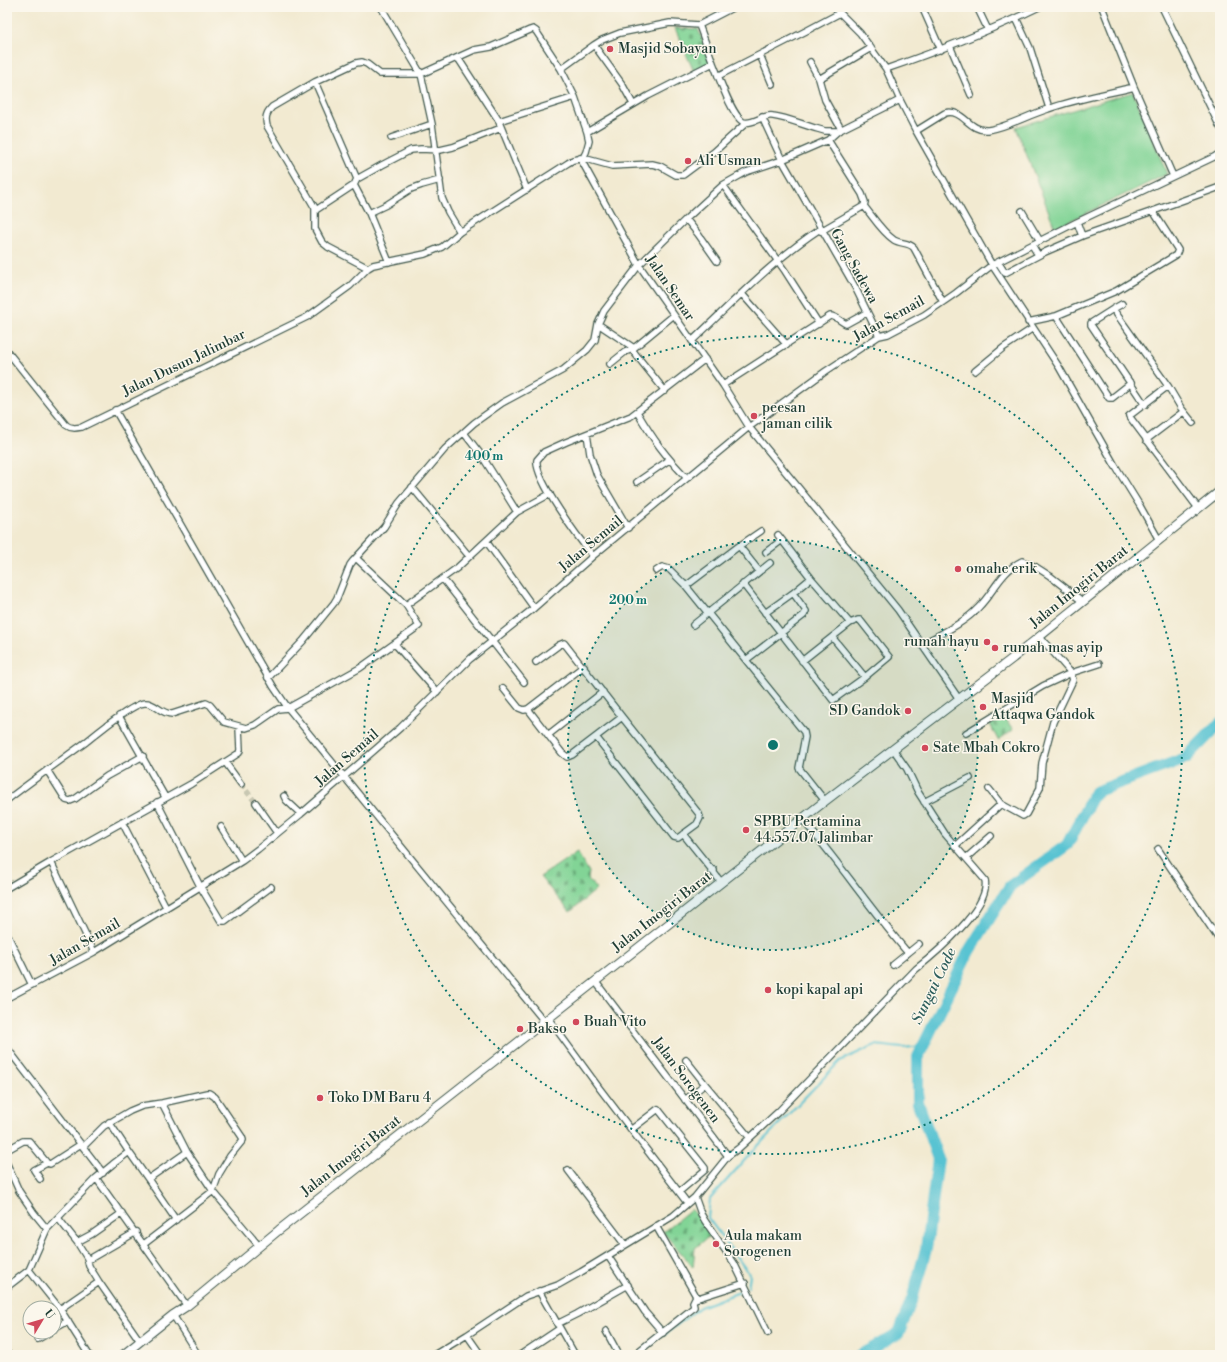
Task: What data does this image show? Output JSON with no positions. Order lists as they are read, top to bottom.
{
  "streets": {
    "main road": ["Jalan Imogiri Barat"],
    "street": [
      "Gang Sadewa",
      "Jalan Semar",
      "Jalan Semail",
      "Jalan Dusun Jalimbar",
      "Jalan Sorogenen"
    ]
  },
  "crossings": [
    ["Gang Sadewa", "Jalan Semail"],
    ["Jalan Semar", "Jalan Semail"],
    ["Jalan Semar", "Jalan Dusun Jalimbar"],
    ["Jalan Semar", "Jalan Imogiri Barat"],
    ["Jalan Imogiri Barat", "Jalan Sorogenen"]
  ],
  "water": ["Sungai Code"],
  "places": [
    "Masjid Sobayan",
    "Ali Usman",
    "peesan jaman cilik",
    "omahe erik",
    "rumah hayu",
    "rumah mas ayip",
    "Masjid Attaqwa Gandok",
    "SD Gandok",
    "Sate Mbah Cokro",
    "SPBU Pertamina 44.557.07 Jalimbar",
    "kopi kapal api",
    "Buah Vito",
    "Bakso",
    "Toko DM Baru 4",
    "Aula makam Sorogenen"
  ],
  "north": "top right",
  "rings": ["400 m", "200 m"]
}
